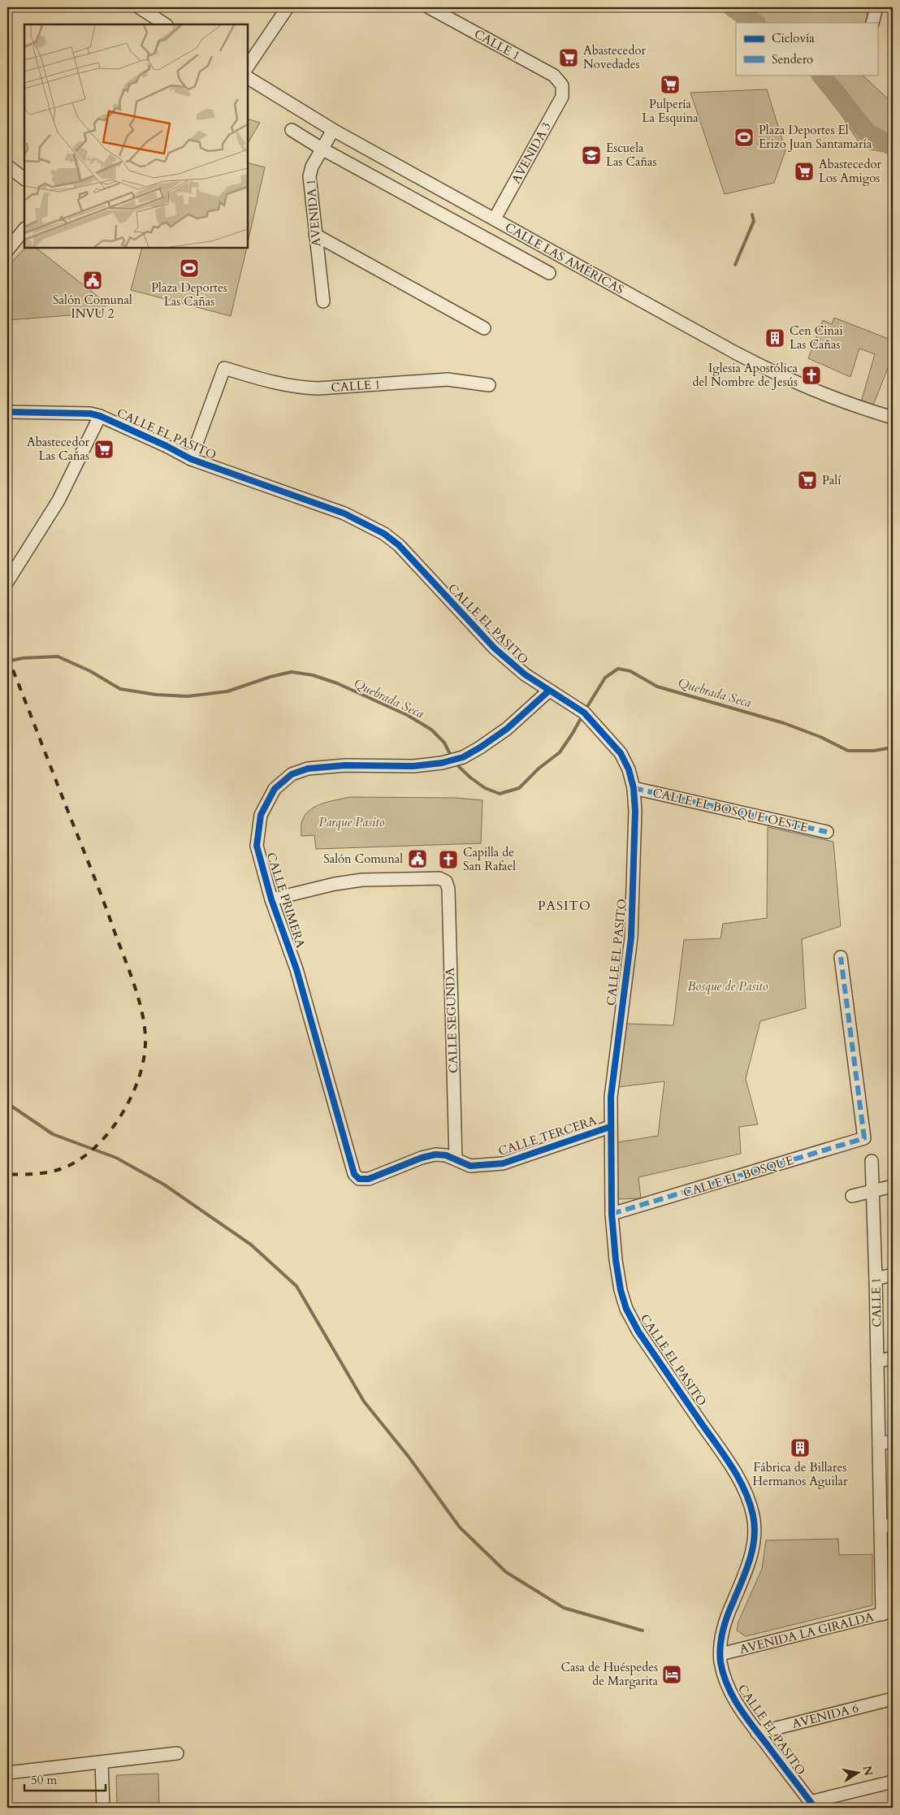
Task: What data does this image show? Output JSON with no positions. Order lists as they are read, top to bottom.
{
  "streets": {
    "street": [
      "CALLE 1",
      "AVENIDA 3",
      "AVENIDA 1",
      "CALLE LAS AMÉRICAS",
      "CALLE EL PASITO",
      "CALLE EL BOSQUE OESTE",
      "CALLE PRIMERA",
      "CALLE SEGUNDA",
      "CALLE TERCERA",
      "CALLE EL BOSQUE",
      "AVENIDA LA GIRALDA",
      "AVENIDA 6"
    ]
  },
  "crossings": [
    ["CALLE 1", "AVENIDA 3"],
    ["CALLE 1", "CALLE EL PASITO"],
    ["CALLE 1", "AVENIDA LA GIRALDA"],
    ["AVENIDA 3", "CALLE LAS AMÉRICAS"],
    ["AVENIDA 1", "CALLE LAS AMÉRICAS"],
    ["CALLE EL PASITO", "CALLE EL BOSQUE OESTE"],
    ["CALLE EL PASITO", "CALLE PRIMERA"],
    ["CALLE EL PASITO", "CALLE TERCERA"],
    ["CALLE EL PASITO", "CALLE EL BOSQUE"],
    ["CALLE EL PASITO", "AVENIDA LA GIRALDA"],
    ["CALLE EL PASITO", "AVENIDA 6"],
    ["CALLE PRIMERA", "CALLE SEGUNDA"],
    ["CALLE PRIMERA", "CALLE TERCERA"],
    ["CALLE SEGUNDA", "CALLE TERCERA"]
  ],
  "districts": ["PASITO"],
  "water": ["Quebrada Seca"],
  "parks": ["Parque Pasito", "Bosque de Pasito"],
  "places": {
    "supermarket": [
      "Abastecedor Novedades",
      "Pulpería La Esquina",
      "Abastecedor Los Amigos",
      "Abastecedor Las Cañas",
      "Palí"
    ],
    "sports": ["Plaza Deportes El Erizo Juan Santamaría", "Plaza Deportes Las Cañas"],
    "school or university": ["Escuela Las Cañas"],
    "public building": ["Salón Comunal INVU 2", "Salón Comunal"],
    "building": ["Cen Cinai Las Cañas", "Fábrica de Billares Hermanos Aguilar"],
    "church": ["Iglesia Apostólica del Nombre de Jesús", "Capilla de San Rafael"],
    "hotel": ["Casa de Huéspedes de Margarita"]
  },
  "legend": ["Ciclovía", "Sendero"],
  "scale_bar": "50 m",
  "north": "right"
}
